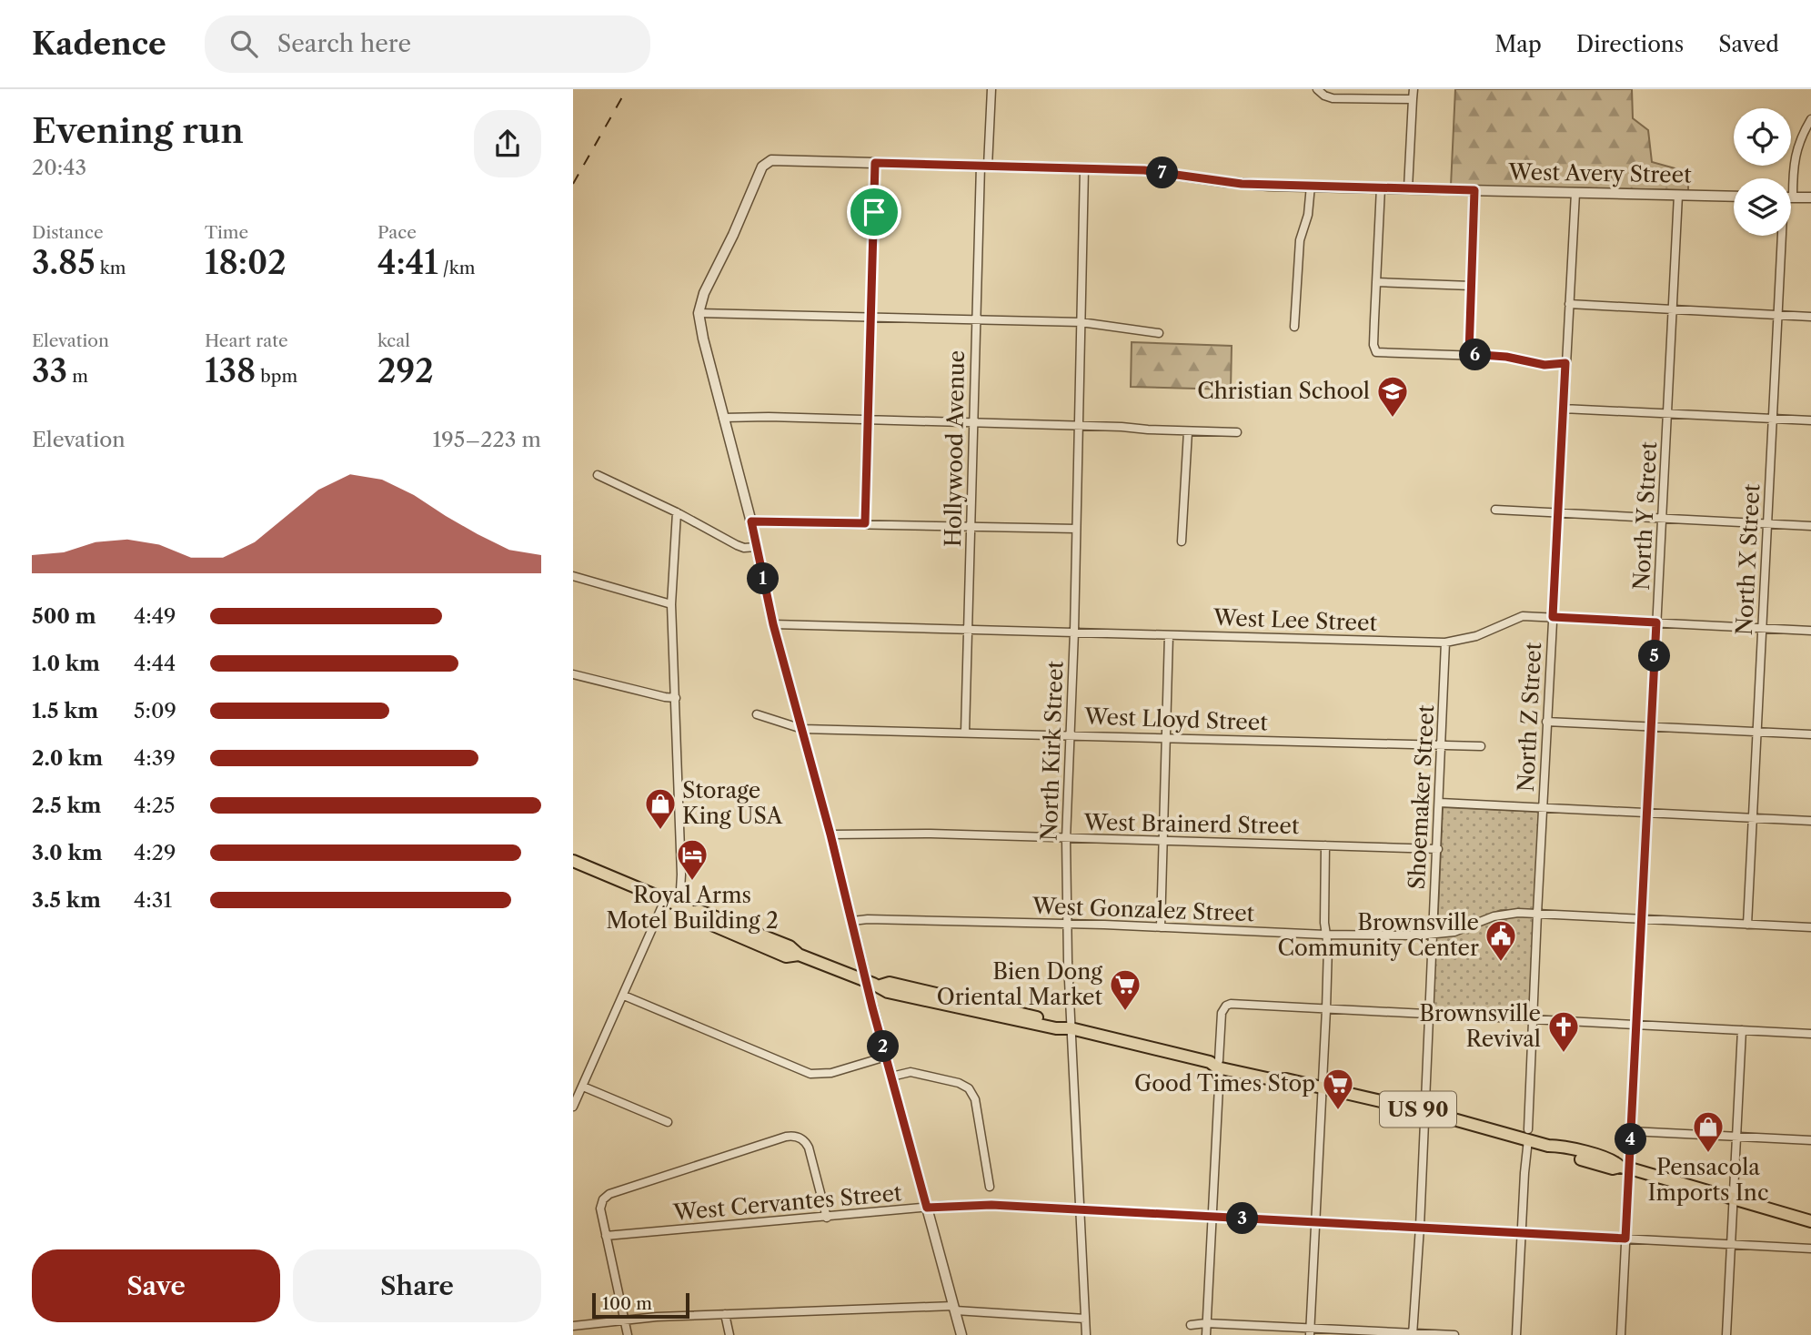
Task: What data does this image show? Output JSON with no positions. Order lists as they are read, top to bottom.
{
  "streets": {
    "main road": ["US 90"],
    "street": [
      "West Avery Street",
      "Hollywood Avenue",
      "North Y Street",
      "North X Street",
      "West Lee Street",
      "North Z Street",
      "West Lloyd Street",
      "North Kirk Street",
      "Shoemaker Street",
      "West Brainerd Street",
      "West Gonzalez Street",
      "West Cervantes Street"
    ]
  },
  "crossings": [
    ["West Avery Street", "Hollywood Avenue"],
    ["West Avery Street", "North Y Street"],
    ["West Avery Street", "North Z Street"],
    ["West Avery Street", "North Kirk Street"],
    ["Hollywood Avenue", "West Lee Street"],
    ["Hollywood Avenue", "West Lloyd Street"],
    ["North Y Street", "West Lee Street"],
    ["North Y Street", "West Gonzalez Street"],
    ["North Y Street", "US 90"],
    ["North Y Street", "West Cervantes Street"],
    ["North X Street", "West Lee Street"],
    ["North X Street", "West Gonzalez Street"],
    ["West Lee Street", "North Z Street"],
    ["West Lee Street", "North Kirk Street"],
    ["West Lee Street", "Shoemaker Street"],
    ["North Z Street", "West Gonzalez Street"],
    ["North Z Street", "US 90"],
    ["North Z Street", "West Cervantes Street"],
    ["West Lloyd Street", "North Kirk Street"],
    ["West Lloyd Street", "Shoemaker Street"],
    ["North Kirk Street", "West Brainerd Street"],
    ["North Kirk Street", "West Gonzalez Street"],
    ["North Kirk Street", "US 90"],
    ["North Kirk Street", "West Cervantes Street"],
    ["Shoemaker Street", "West Brainerd Street"],
    ["Shoemaker Street", "West Gonzalez Street"],
    ["Shoemaker Street", "US 90"],
    ["Shoemaker Street", "West Cervantes Street"]
  ],
  "places": {
    "school or university": ["Christian School"],
    "shop": ["Storage King USA", "Pensacola Imports Inc"],
    "hotel": ["Royal Arms Motel Building 2"],
    "public building": ["Brownsville Community Center"],
    "supermarket": ["Bien Dong Oriental Market", "Good Times Stop"],
    "church": ["Brownsville Revival"]
  },
  "scale_bar": "100 m",
  "page": {
    "header": "Kadence",
    "search": "Search here",
    "nav": ["Map", "Directions", "Saved"],
    "heading": ["Evening run", "20:43"],
    "pins": [
      "7",
      "6",
      "1",
      "5",
      "2",
      "4",
      "3"
    ],
    "stats": [
      ["Distance", "3.85 km"],
      ["Time", "18:02"],
      ["Pace", "4:41 /km"],
      ["Elevation", "33 m"],
      ["Heart rate", "138 bpm"],
      ["kcal", "292"]
    ],
    "chart": ["Elevation", "195–223 m"],
    "list": [
      {
        "name": "500 m",
        "note": "4:49"
      },
      {
        "name": "1.0 km",
        "note": "4:44"
      },
      {
        "name": "1.5 km",
        "note": "5:09"
      },
      {
        "name": "2.0 km",
        "note": "4:39"
      },
      {
        "name": "2.5 km",
        "note": "4:25"
      },
      {
        "name": "3.0 km",
        "note": "4:29"
      },
      {
        "name": "3.5 km",
        "note": "4:31"
      }
    ],
    "buttons": ["Save", "Share"],
    "scale": "100 m"
  }
}
